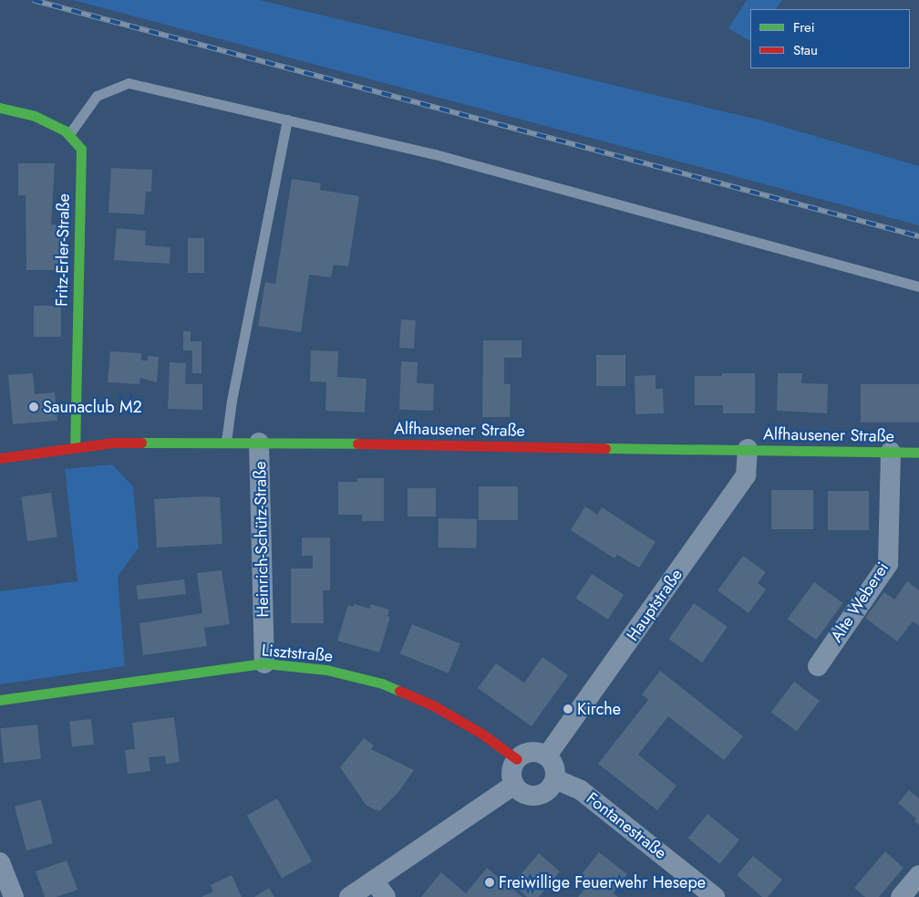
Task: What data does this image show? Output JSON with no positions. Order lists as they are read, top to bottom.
{
  "streets": {
    "street": [
      "Fritz-Erler-Straße",
      "Alfhausener Straße",
      "Heinrich-Schütz-Straße",
      "Alte Weberei",
      "Hauptstraße",
      "Lisztstraße",
      "Fontanestraße"
    ]
  },
  "crossings": [
    ["Fritz-Erler-Straße", "Alfhausener Straße"],
    ["Alfhausener Straße", "Heinrich-Schütz-Straße"],
    ["Alfhausener Straße", "Alte Weberei"],
    ["Alfhausener Straße", "Hauptstraße"],
    ["Heinrich-Schütz-Straße", "Lisztstraße"],
    ["Hauptstraße", "Lisztstraße"],
    ["Hauptstraße", "Fontanestraße"],
    ["Lisztstraße", "Fontanestraße"]
  ],
  "places": ["Saunaclub M2", "Kirche", "Freiwillige Feuerwehr Hesepe"],
  "legend": ["Frei", "Stau"]
}
